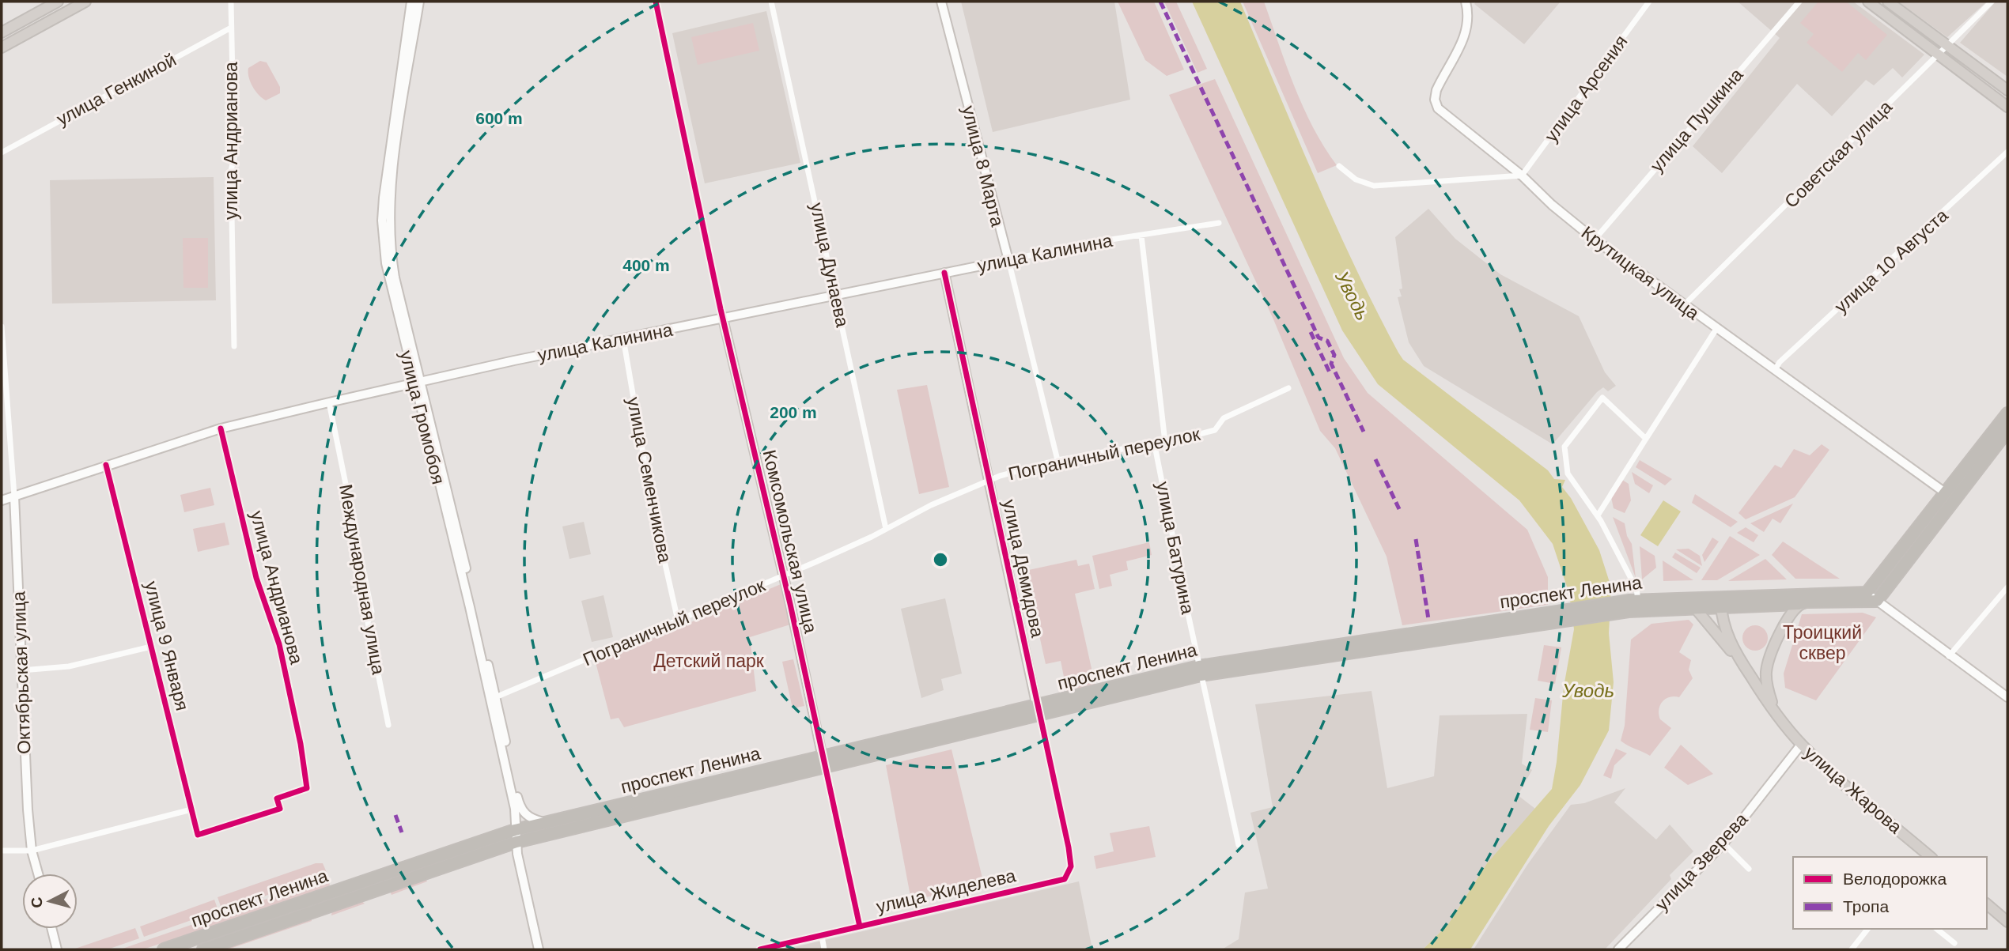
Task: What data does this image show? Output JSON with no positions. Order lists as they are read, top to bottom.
{
  "streets": {
    "highway": ["проспект Ленина"],
    "main road": [
      "улица 8 Марта",
      "улица Калинина",
      "Крутицкая улица",
      "улица Громобоя",
      "Комсомольская улица",
      "улица Демидова",
      "Октябрьская улица",
      "улица Жарова",
      "улица Зверева"
    ],
    "street": [
      "улица Арсения",
      "улица Генкиной",
      "улица Пушкина",
      "улица Андрианова",
      "Советская улица",
      "улица 10 Августа",
      "улица Дунаева",
      "Пограничный переулок",
      "улица Семенчикова",
      "улица Батурина",
      "Международная улица",
      "улица 9 Января",
      "улица Жиделева"
    ]
  },
  "crossings": [
    ["улица Арсения", "Крутицкая улица"],
    ["улица Генкиной", "улица Андрианова"],
    ["улица Пушкина", "Крутицкая улица"],
    ["улица Андрианова", "улица Калинина"],
    ["улица Андрианова", "улица 9 Января"],
    ["Советская улица", "Крутицкая улица"],
    ["улица 8 Марта", "улица Калинина"],
    ["улица 8 Марта", "Пограничный переулок"],
    ["улица Калинина", "улица Дунаева"],
    ["улица Калинина", "улица Громобоя"],
    ["улица Калинина", "улица Семенчикова"],
    ["улица Калинина", "Комсомольская улица"],
    ["улица Калинина", "улица Демидова"],
    ["улица Калинина", "Международная улица"],
    ["улица Калинина", "улица 9 Января"],
    ["улица Калинина", "Октябрьская улица"],
    ["улица 10 Августа", "Крутицкая улица"],
    ["улица Дунаева", "Пограничный переулок"],
    ["улица Громобоя", "Пограничный переулок"],
    ["улица Громобоя", "проспект Ленина"],
    ["Пограничный переулок", "улица Семенчикова"],
    ["Пограничный переулок", "Комсомольская улица"],
    ["Пограничный переулок", "улица Батурина"],
    ["Пограничный переулок", "улица Демидова"],
    ["Комсомольская улица", "проспект Ленина"],
    ["Комсомольская улица", "улица Жиделева"],
    ["улица Батурина", "проспект Ленина"],
    ["улица Демидова", "проспект Ленина"],
    ["улица Демидова", "улица Жиделева"],
    ["улица Жарова", "улица Зверева"]
  ],
  "water": ["Уводь"],
  "parks": ["Троицкий сквер", "Детский парк"],
  "legend": ["Велодорожка", "Тропа"],
  "north": "left",
  "rings": ["600 m", "400 m", "200 m"]
}
